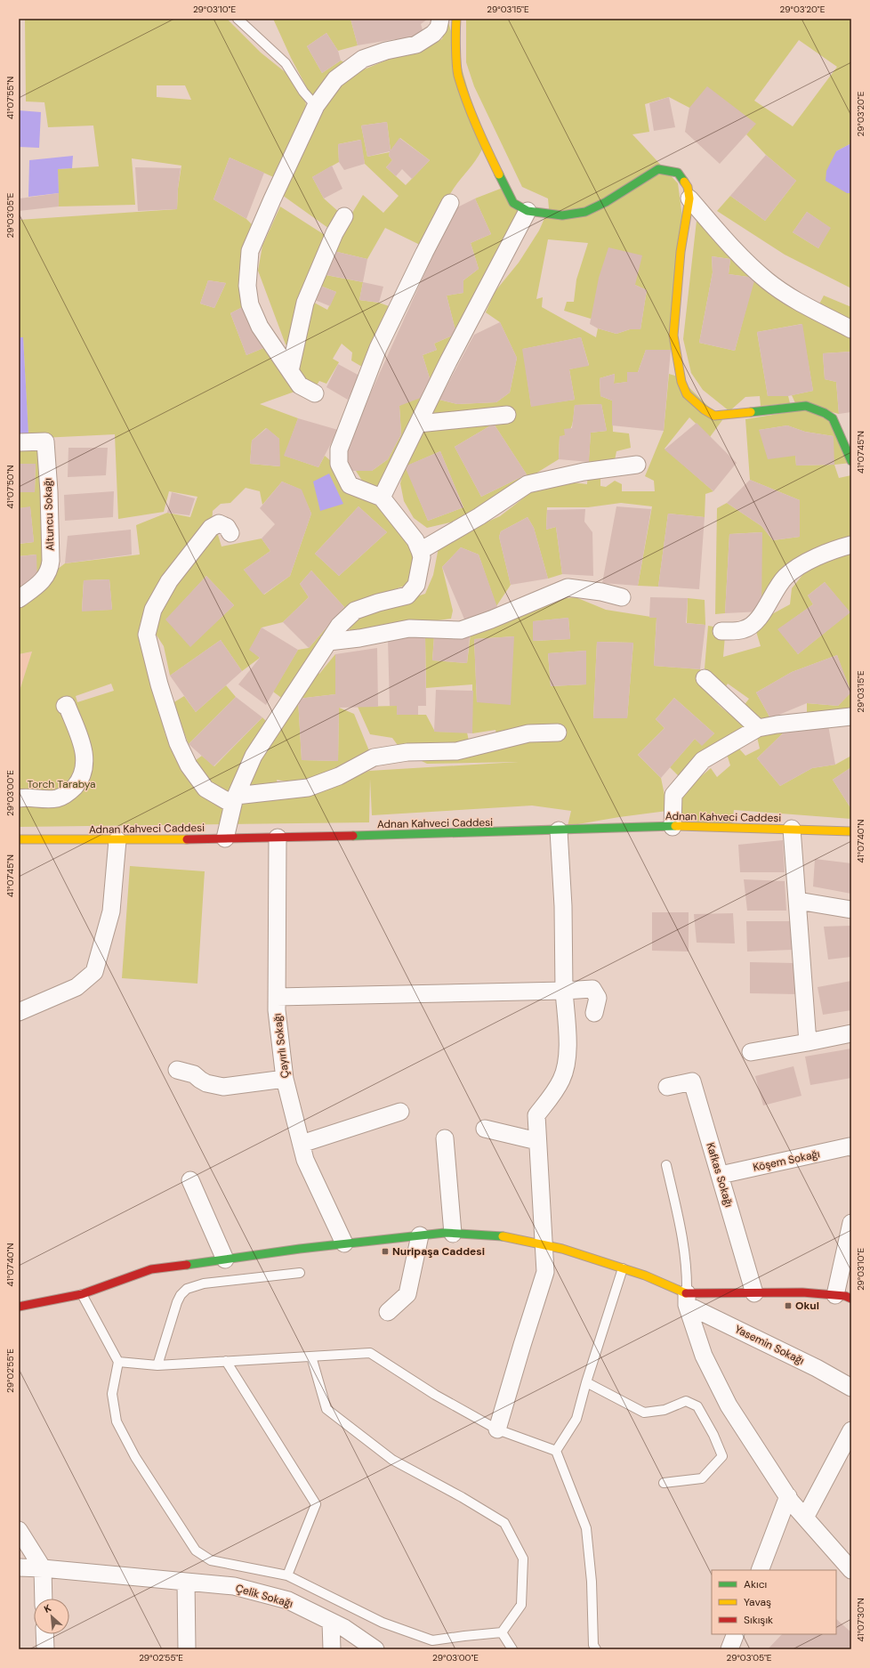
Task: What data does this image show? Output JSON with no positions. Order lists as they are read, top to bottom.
{
  "streets": {
    "street": [
      "Altuncu Sokağı",
      "Adnan Kahveci Caddesi",
      "Çayırlı Sokağı",
      "Köşem Sokağı",
      "Kafkas Sokağı",
      "Yasemin Sokağı",
      "Çelik Sokağı"
    ]
  },
  "crossings": [
    ["Adnan Kahveci Caddesi", "Çayırlı Sokağı"],
    ["Köşem Sokağı", "Kafkas Sokağı"]
  ],
  "parks": ["Torch Tarabya"],
  "places": {
    "transit": ["Nuripaşa Caddesi", "Okul"]
  },
  "legend": ["Akıcı", "Yavaş", "Sıkışık"],
  "north": "top left",
  "coordinates": [
    "29°03'10\"E",
    "29°03'15\"E",
    "29°03'20\"E",
    "41°07'55\"N",
    "29°03'05\"E",
    "41°07'45\"N",
    "41°07'50\"N",
    "29°03'00\"E",
    "41°07'40\"N",
    "29°02'55\"E",
    "41°07'30\"N"
  ]
}
